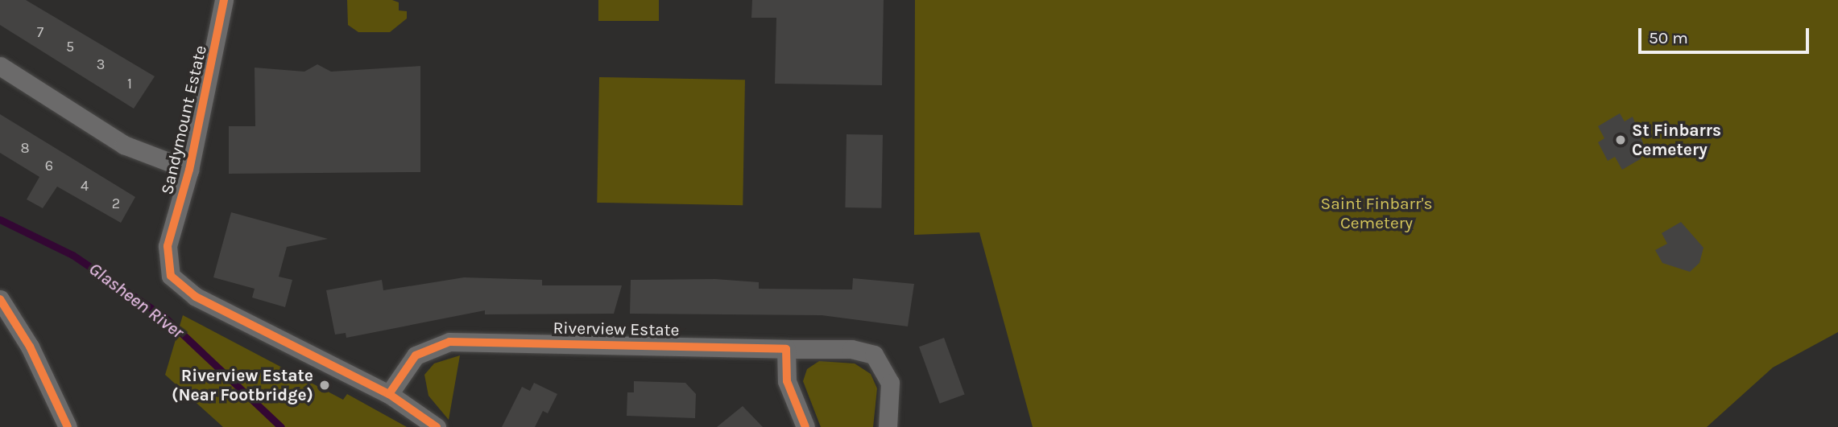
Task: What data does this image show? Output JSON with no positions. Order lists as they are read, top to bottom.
{
  "streets": {
    "street": ["Sandymount Estate", "Riverview Estate"]
  },
  "crossings": [
    ["Sandymount Estate", "Riverview Estate"]
  ],
  "water": ["Glasheen River"],
  "parks": ["Saint Finbarr's Cemetery"],
  "places": ["St Finbarrs Cemetery", "Riverview Estate (Near Footbridge)"],
  "house_numbers": [
    "7",
    "5",
    "3",
    "1",
    "8",
    "6",
    "4",
    "2"
  ],
  "scale_bar": "50 m"
}
